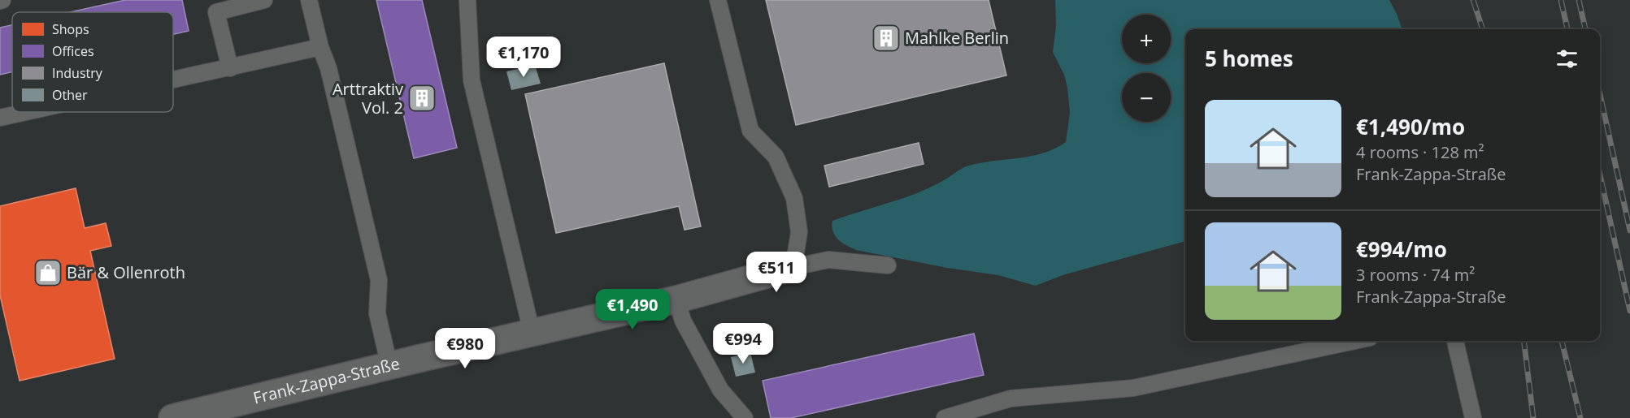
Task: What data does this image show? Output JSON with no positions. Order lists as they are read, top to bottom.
{
  "streets": {
    "street": ["Frank-Zappa-Straße"]
  },
  "places": {
    "building": ["Mahlke Berlin", "Arttraktiv Vol. 2"],
    "shop": ["Bär & Ollenroth"]
  },
  "legend": [
    "Shops",
    "Offices",
    "Industry",
    "Other"
  ],
  "page": {
    "map_buttons": ["+", "−"],
    "heading": "5 homes",
    "price": [
      "€1,170",
      "€511",
      "€1,490",
      "€994",
      "€980"
    ],
    "list": [
      {
        "name": "€1,490/mo",
        "note": "4 rooms · 128 m² · Frank-Zappa-Straße"
      },
      {
        "name": "€994/mo",
        "note": "3 rooms · 74 m² · Frank-Zappa-Straße"
      }
    ]
  }
}
